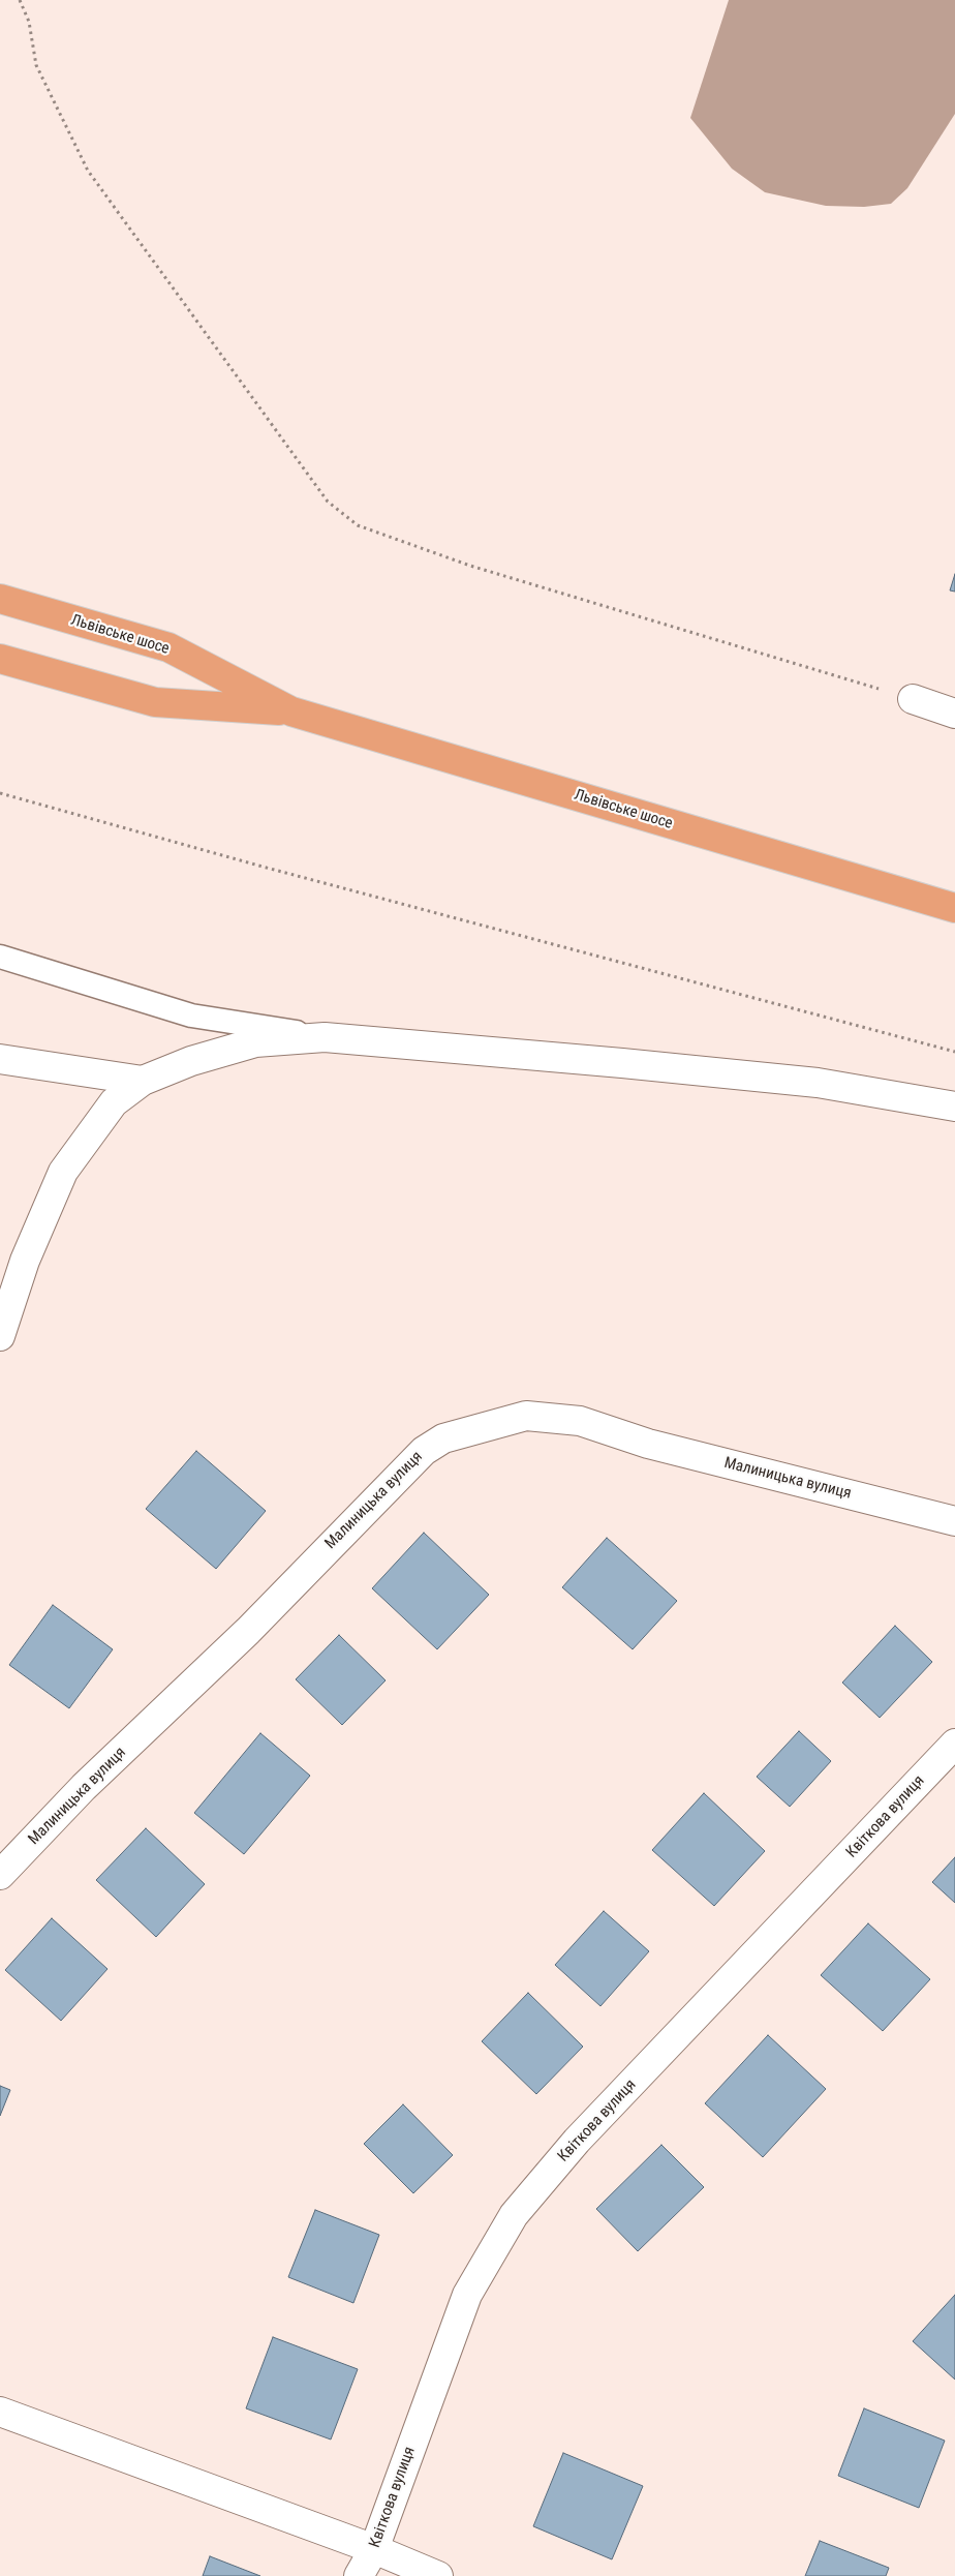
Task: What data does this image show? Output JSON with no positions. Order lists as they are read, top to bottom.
{
  "streets": {
    "main road": ["Львівське шосе"],
    "street": ["Малиницька вулиця", "Квіткова вулиця"]
  }
}
